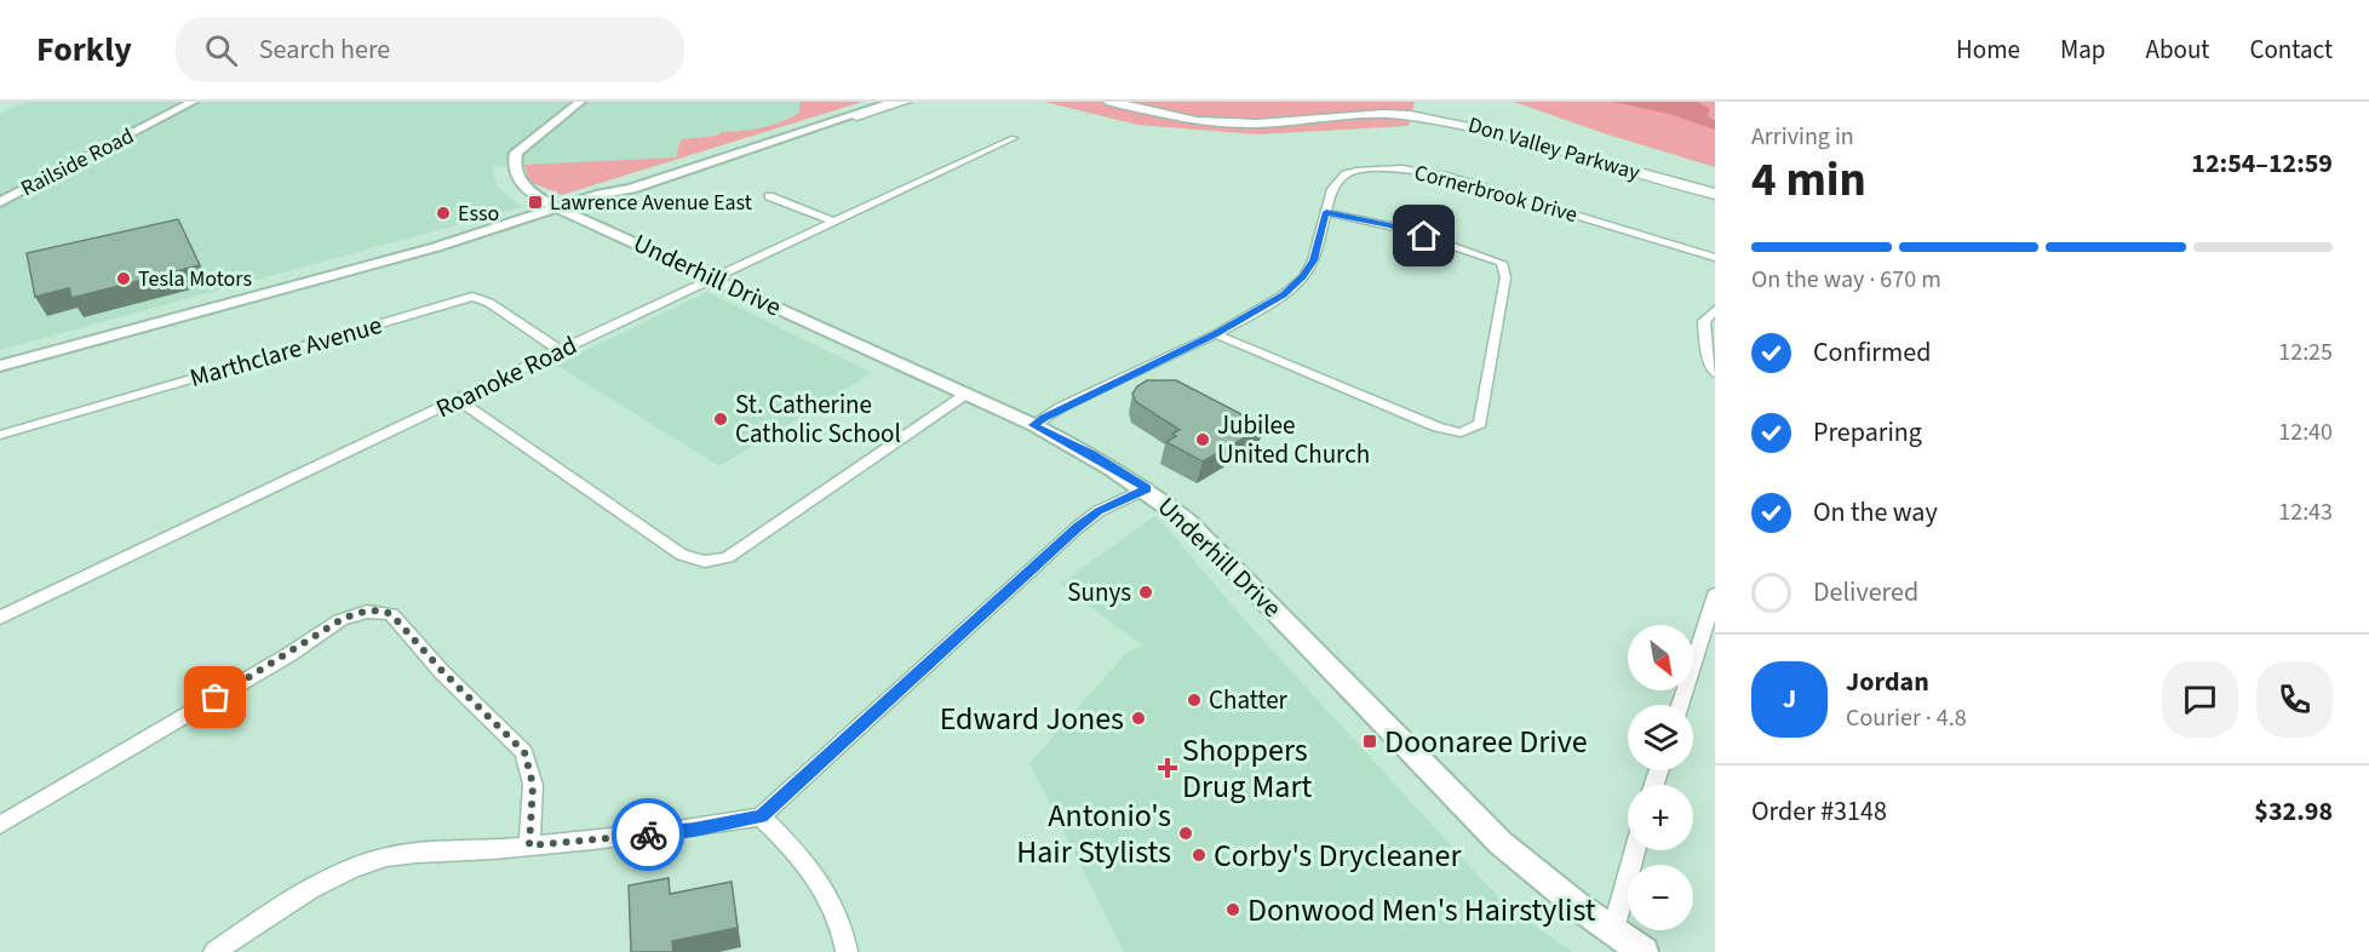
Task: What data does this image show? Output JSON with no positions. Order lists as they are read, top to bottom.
{
  "streets": {
    "highway": ["Don Valley Parkway"],
    "street": [
      "Railside Road",
      "Cornerbrook Drive",
      "Underhill Drive",
      "Marthclare Avenue",
      "Roanoke Road"
    ]
  },
  "crossings": [
    ["Cornerbrook Drive", "Underhill Drive"],
    ["Underhill Drive", "Roanoke Road"],
    ["Marthclare Avenue", "Roanoke Road"]
  ],
  "places": {
    "transit": ["Lawrence Avenue East", "Doonaree Drive"],
    "other": [
      "Esso",
      "Tesla Motors",
      "St. Catherine Catholic School",
      "Jubilee United Church",
      "Sunys",
      "Chatter",
      "Edward Jones",
      "Antonio's Hair Stylists",
      "Corby's Drycleaner",
      "Donwood Men's Hairstylist"
    ],
    "health": ["Shoppers Drug Mart"]
  },
  "north": "bottom right",
  "page": {
    "header": "Forkly",
    "search": "Search here",
    "nav": [
      "Home",
      "Map",
      "About",
      "Contact"
    ],
    "heading": ["4 min", "Arriving in", "12:54–12:59"],
    "panel": [
      "Jordan",
      "Courier · 4.8",
      "Order #3148",
      "$32.98"
    ],
    "bar": "On the way · 670 m",
    "list": [
      ["Confirmed", "12:25"],
      ["Preparing", "12:40"],
      ["On the way", "12:43"],
      "Delivered"
    ],
    "map_buttons": ["+", "−"],
    "round": "J"
  }
}
